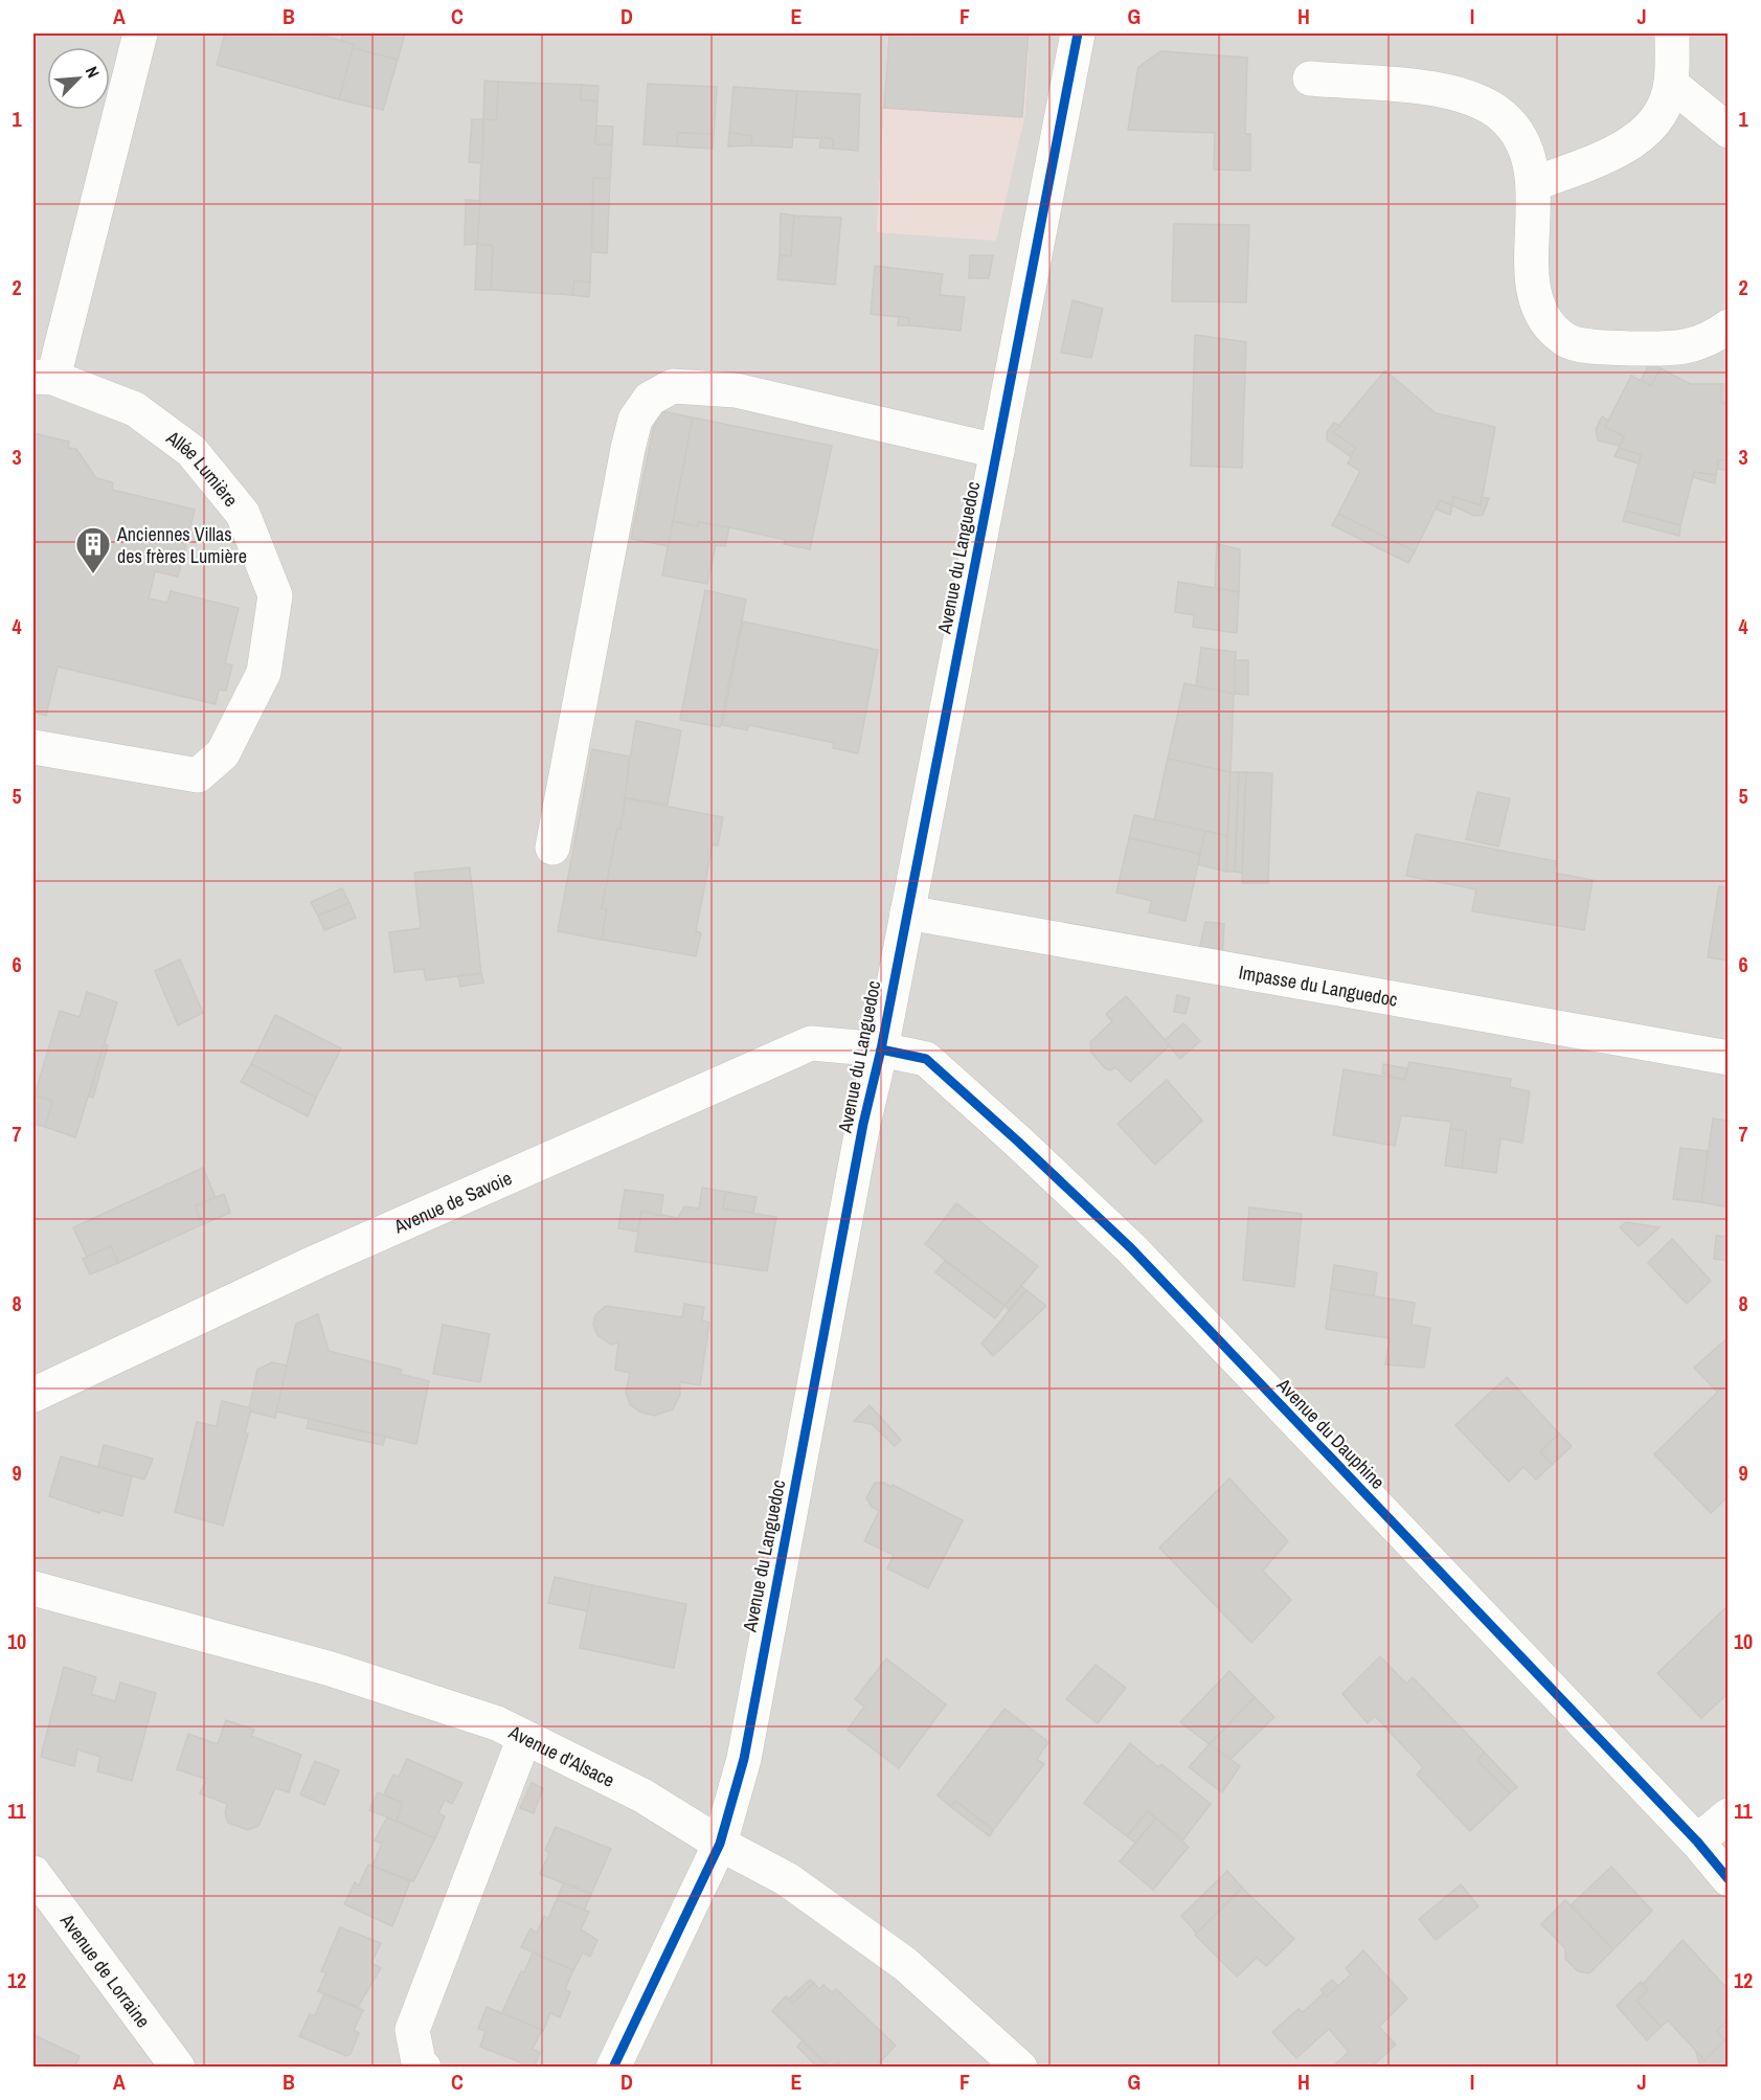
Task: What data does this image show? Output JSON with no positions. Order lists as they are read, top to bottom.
{
  "streets": {
    "street": [
      "Allée Lumière",
      "Avenue du Languedoc",
      "Impasse du Languedoc",
      "Avenue de Savoie",
      "Avenue du Dauphine",
      "Avenue d'Alsace",
      "Avenue de Lorraine"
    ]
  },
  "crossings": [
    ["Avenue du Languedoc", "Impasse du Languedoc"],
    ["Avenue du Languedoc", "Avenue de Savoie"],
    ["Avenue du Languedoc", "Avenue du Dauphine"],
    ["Avenue du Languedoc", "Avenue d'Alsace"],
    ["Avenue de Savoie", "Avenue du Dauphine"]
  ],
  "places": {
    "building": ["Anciennes Villas des frères Lumière"]
  },
  "north": "top right",
  "grid": {
    "columns": [
      "A",
      "B",
      "C",
      "D",
      "E",
      "F",
      "G",
      "H",
      "I",
      "J"
    ],
    "rows": [
      "1",
      "2",
      "3",
      "4",
      "5",
      "6",
      "7",
      "8",
      "9",
      "10",
      "11",
      "12"
    ]
  }
}
